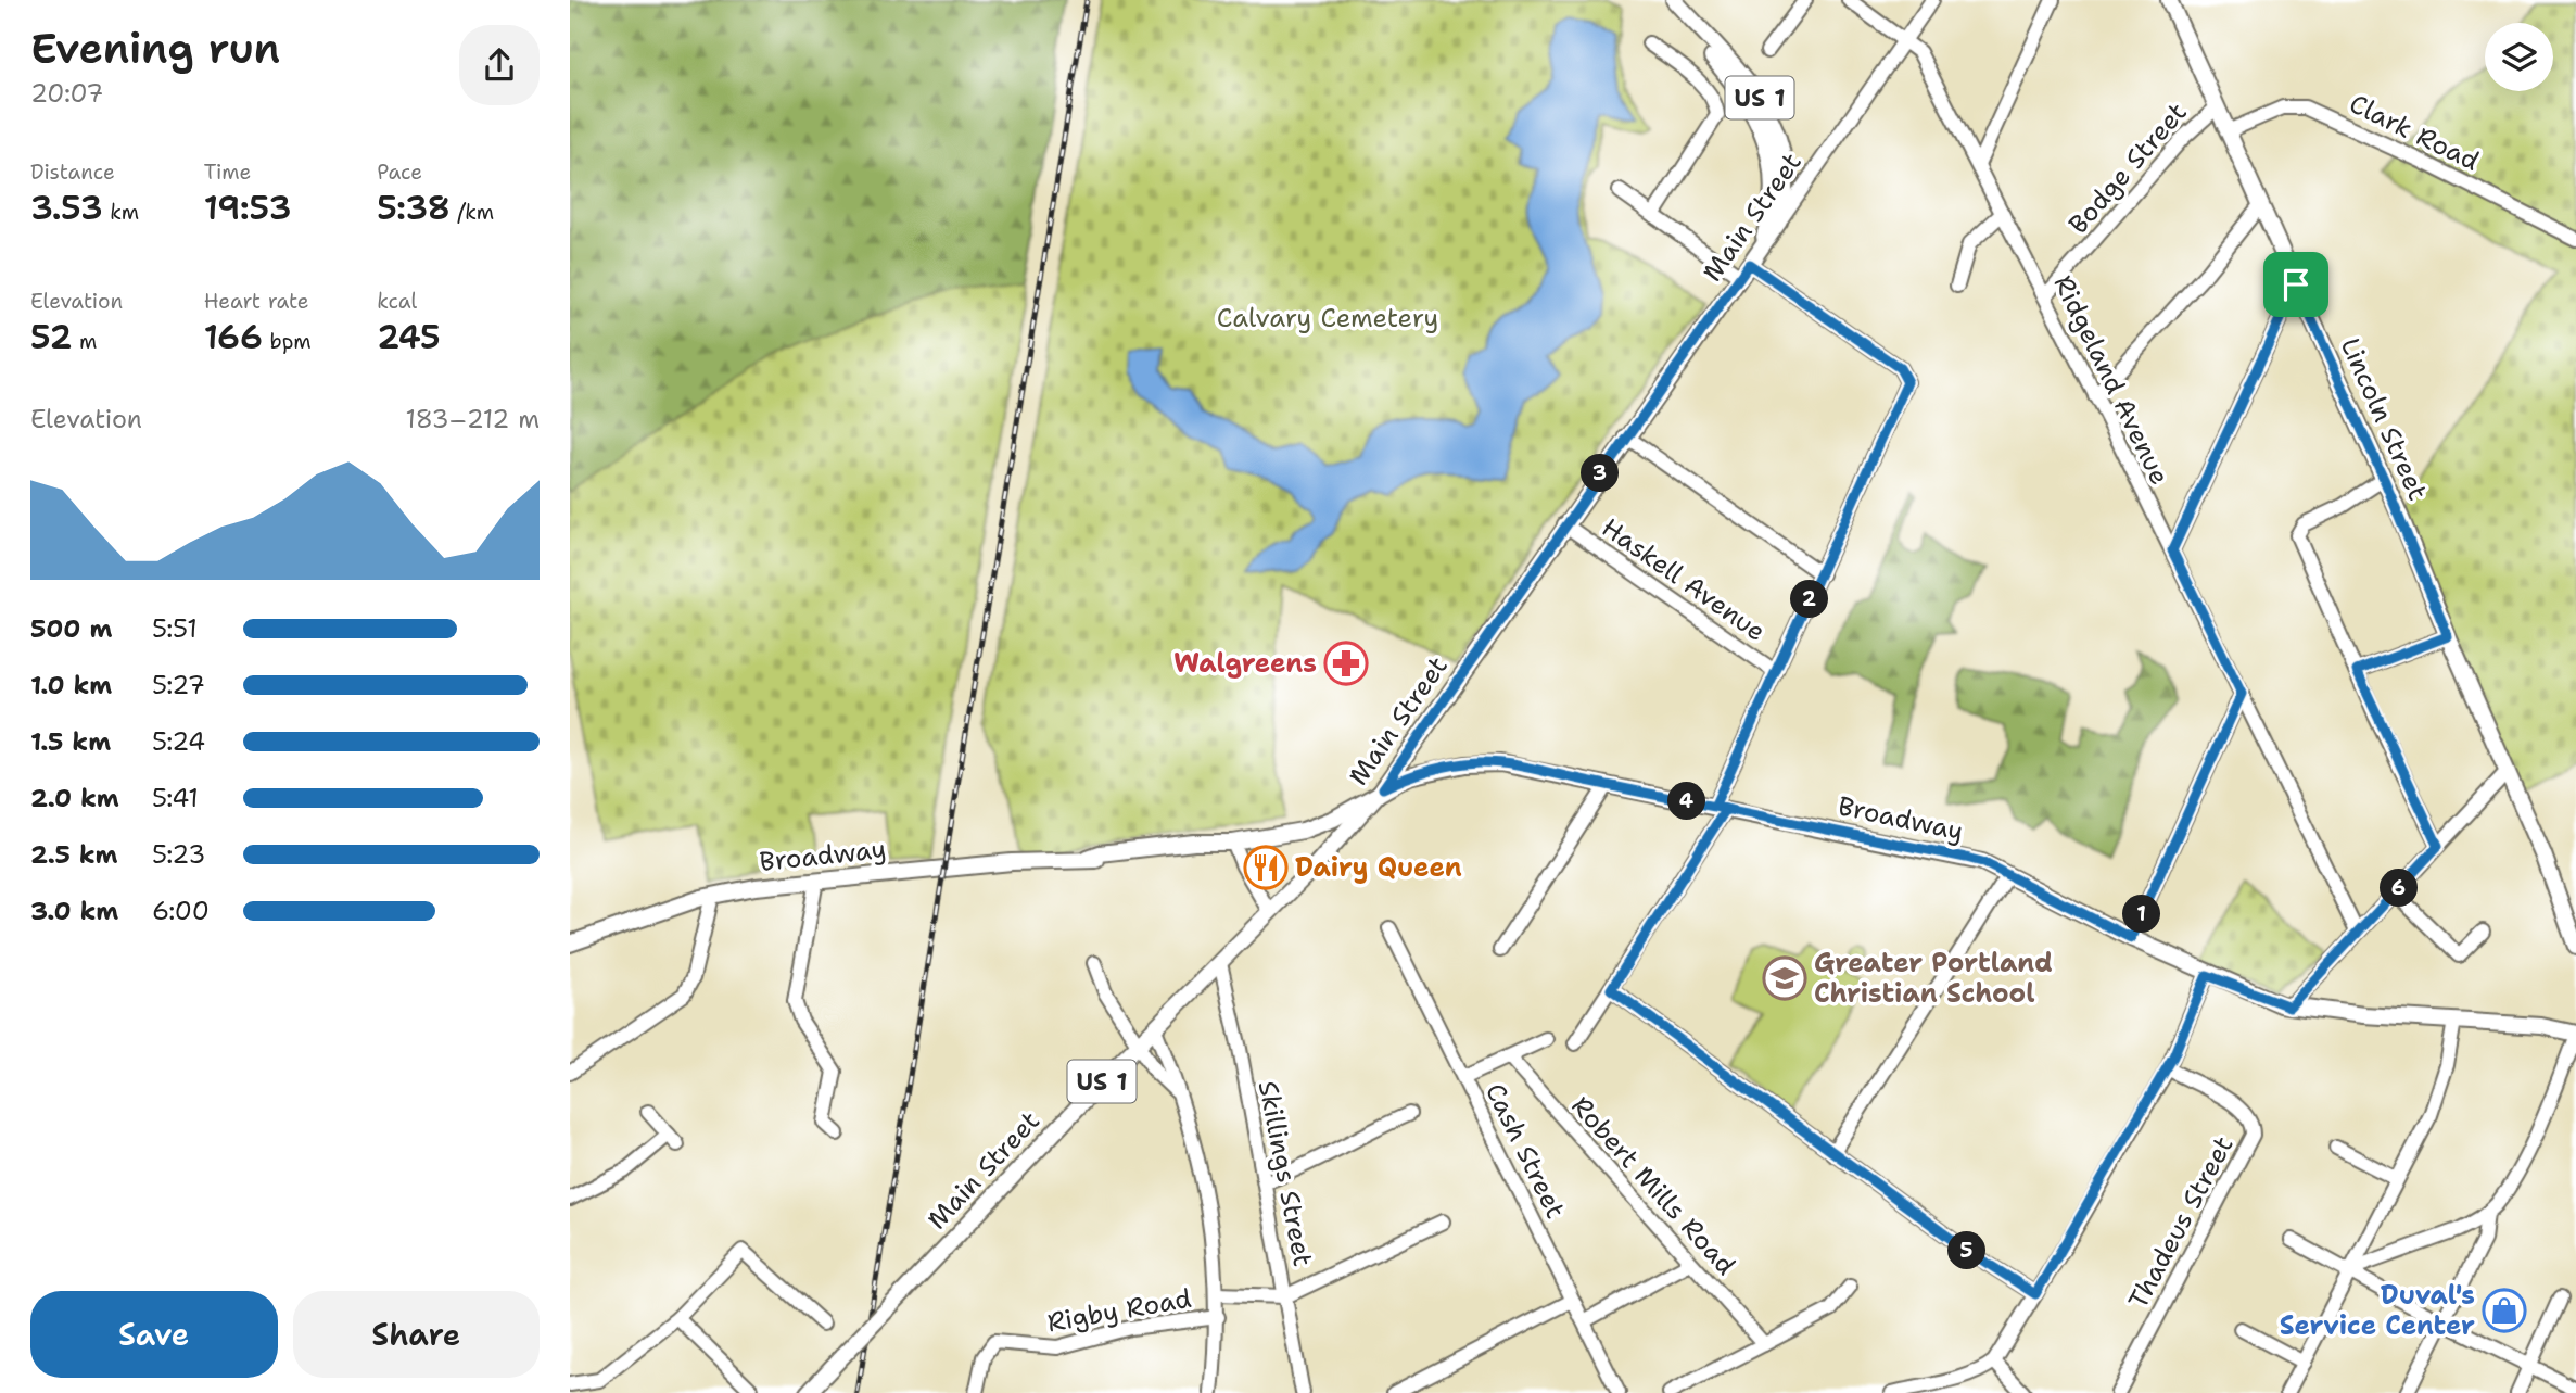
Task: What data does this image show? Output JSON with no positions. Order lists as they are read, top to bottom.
{
  "streets": {
    "main road": [
      "US 1",
      "Main Street",
      "Lincoln Street",
      "Broadway"
    ],
    "street": [
      "Clark Road",
      "Bodge Street",
      "Ridgeland Avenue",
      "Haskell Avenue",
      "Cash Street",
      "Skillings Street",
      "Robert Mills Road",
      "Thadeus Street",
      "Rigby Road"
    ]
  },
  "crossings": [
    ["US 1", "Main Street"],
    ["Clark Road", "Lincoln Street"],
    ["Bodge Street", "Ridgeland Avenue"],
    ["Bodge Street", "Lincoln Street"],
    ["Main Street", "Ridgeland Avenue"],
    ["Main Street", "Haskell Avenue"],
    ["Main Street", "Broadway"],
    ["Main Street", "Skillings Street"]
  ],
  "parks": ["Calvary Cemetery"],
  "places": {
    "pharmacy": ["Walgreens"],
    "restaurant": ["Dairy Queen"],
    "school or university": ["Greater Portland Christian School"],
    "shop": ["Duval's Service Center"]
  },
  "page": {
    "heading": ["Evening run", "20:07"],
    "stats": [
      ["Distance", "3.53 km"],
      ["Time", "19:53"],
      ["Pace", "5:38 /km"],
      ["Elevation", "52 m"],
      ["Heart rate", "166 bpm"],
      ["kcal", "245"]
    ],
    "chart": ["Elevation", "183–212 m"],
    "pins": [
      "3",
      "2",
      "4",
      "6",
      "1",
      "5"
    ],
    "list": [
      {
        "name": "500 m",
        "note": "5:51"
      },
      {
        "name": "1.0 km",
        "note": "5:27"
      },
      {
        "name": "1.5 km",
        "note": "5:24"
      },
      {
        "name": "2.0 km",
        "note": "5:41"
      },
      {
        "name": "2.5 km",
        "note": "5:23"
      },
      {
        "name": "3.0 km",
        "note": "6:00"
      }
    ],
    "buttons": ["Save", "Share"]
  }
}
